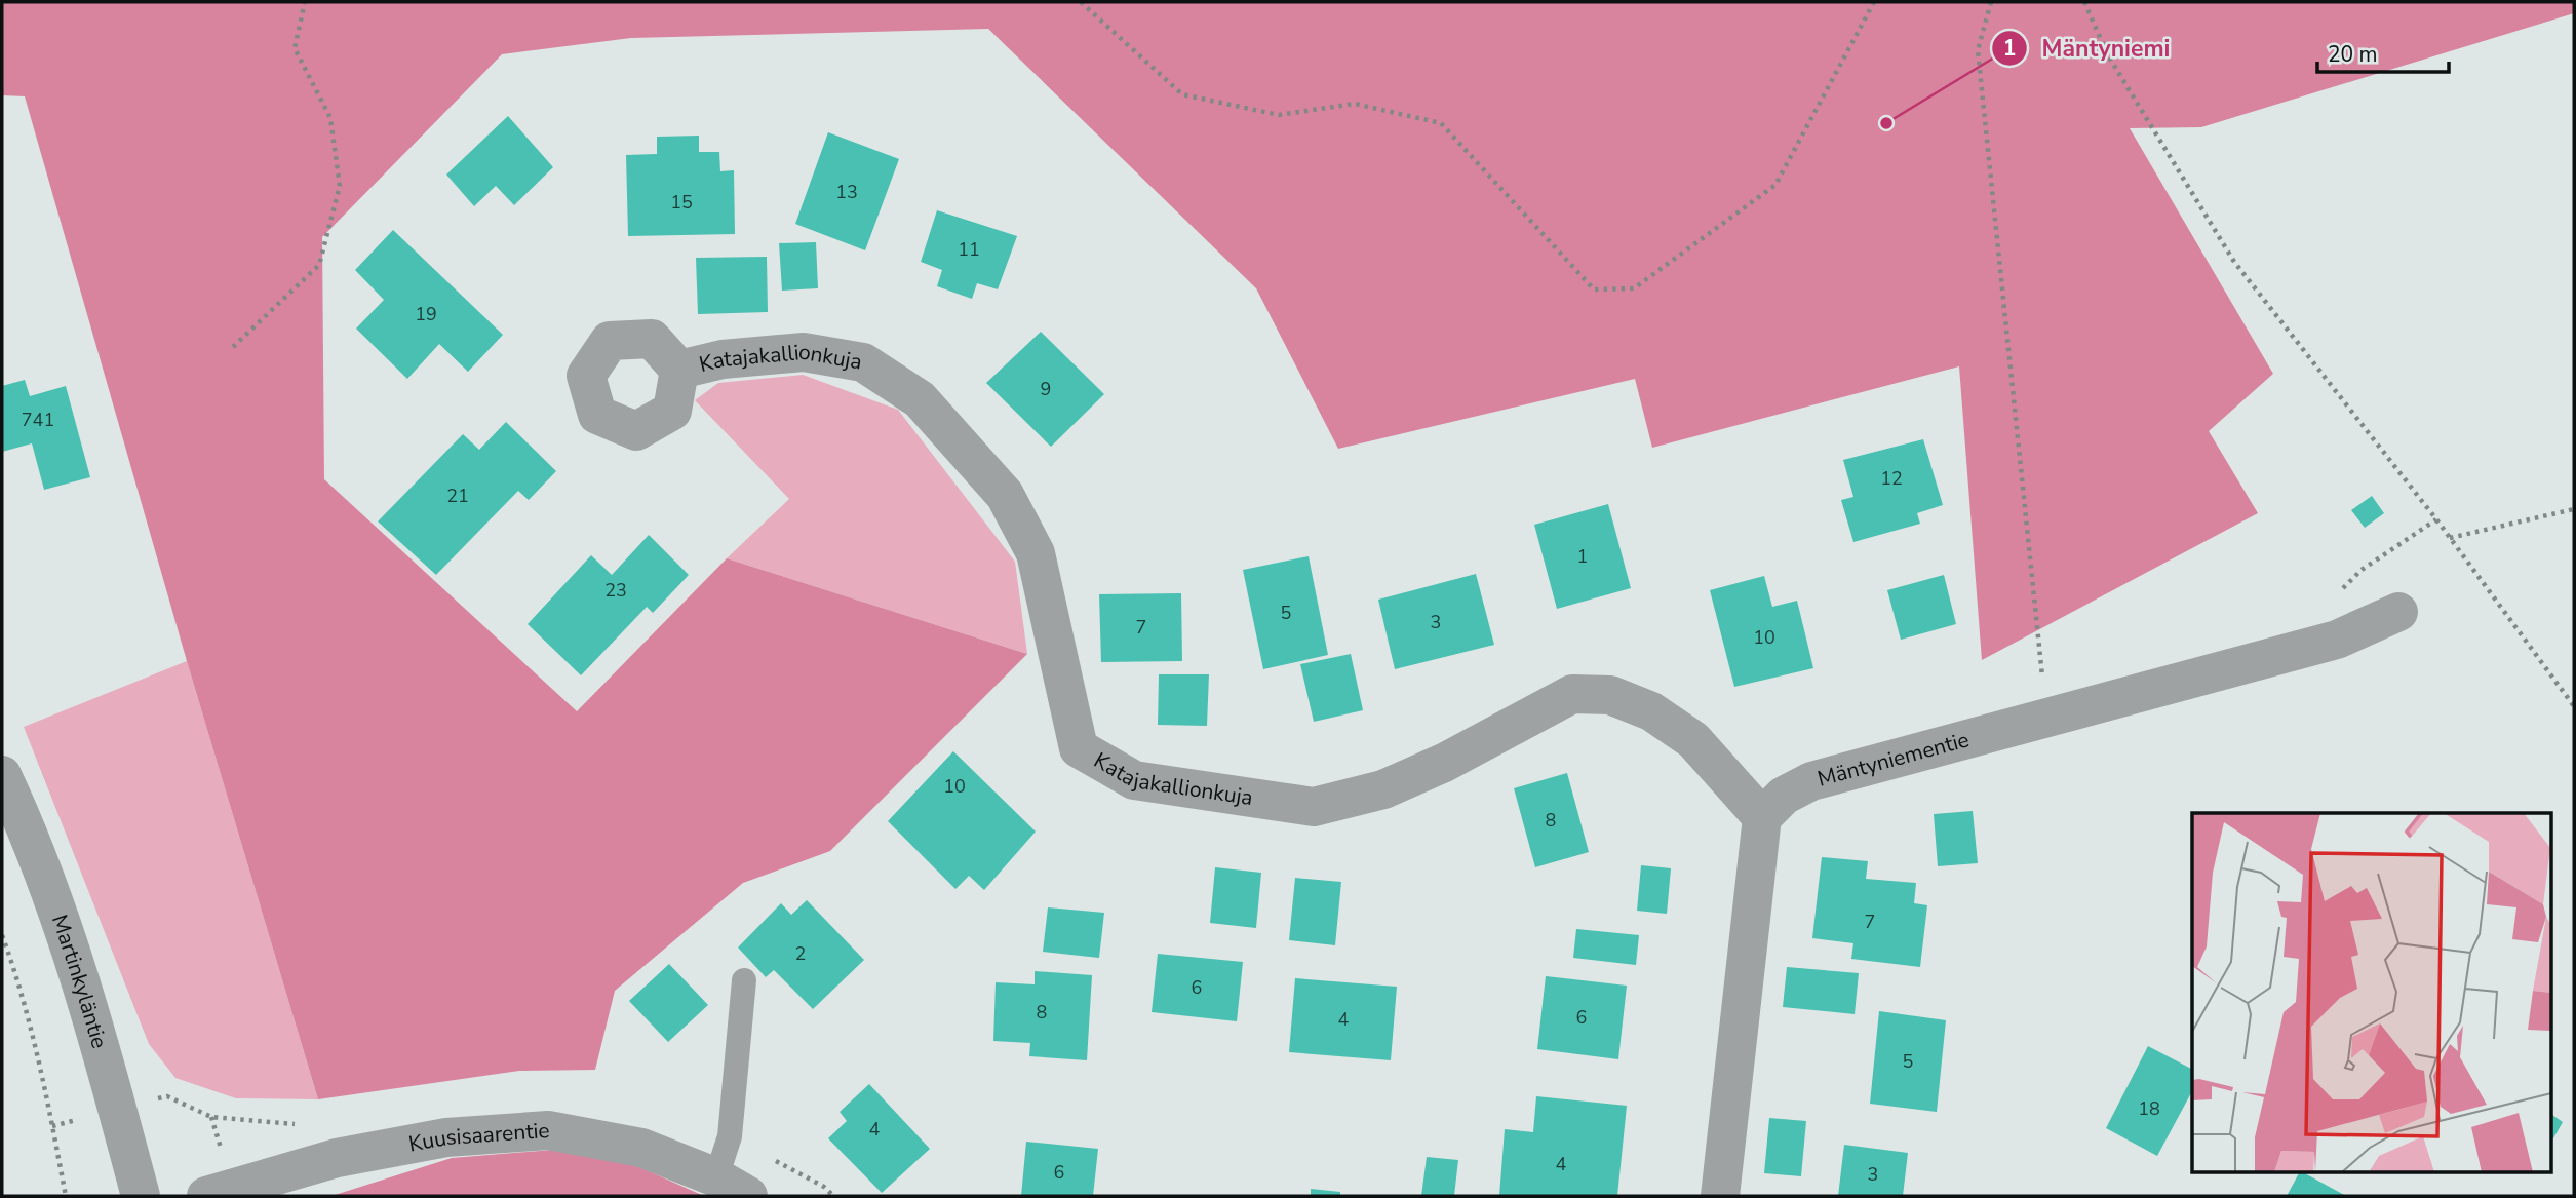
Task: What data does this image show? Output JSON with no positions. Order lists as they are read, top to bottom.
{
  "streets": {
    "street": [
      "Katajakallionkuja",
      "Mäntyniementie",
      "Martinkyläntie",
      "Kuusisaarentie"
    ]
  },
  "crossings": [
    ["Katajakallionkuja", "Mäntyniementie"]
  ],
  "places": ["Mäntyniemi"],
  "house_numbers": [
    "13",
    "15",
    "11",
    "19",
    "9",
    "741",
    "12",
    "21",
    "1",
    "23",
    "5",
    "3",
    "7",
    "10",
    "10",
    "8",
    "7",
    "2",
    "6",
    "8",
    "6",
    "4",
    "5",
    "18",
    "4",
    "4",
    "6",
    "3"
  ],
  "scale_bar": "20 m"
}
